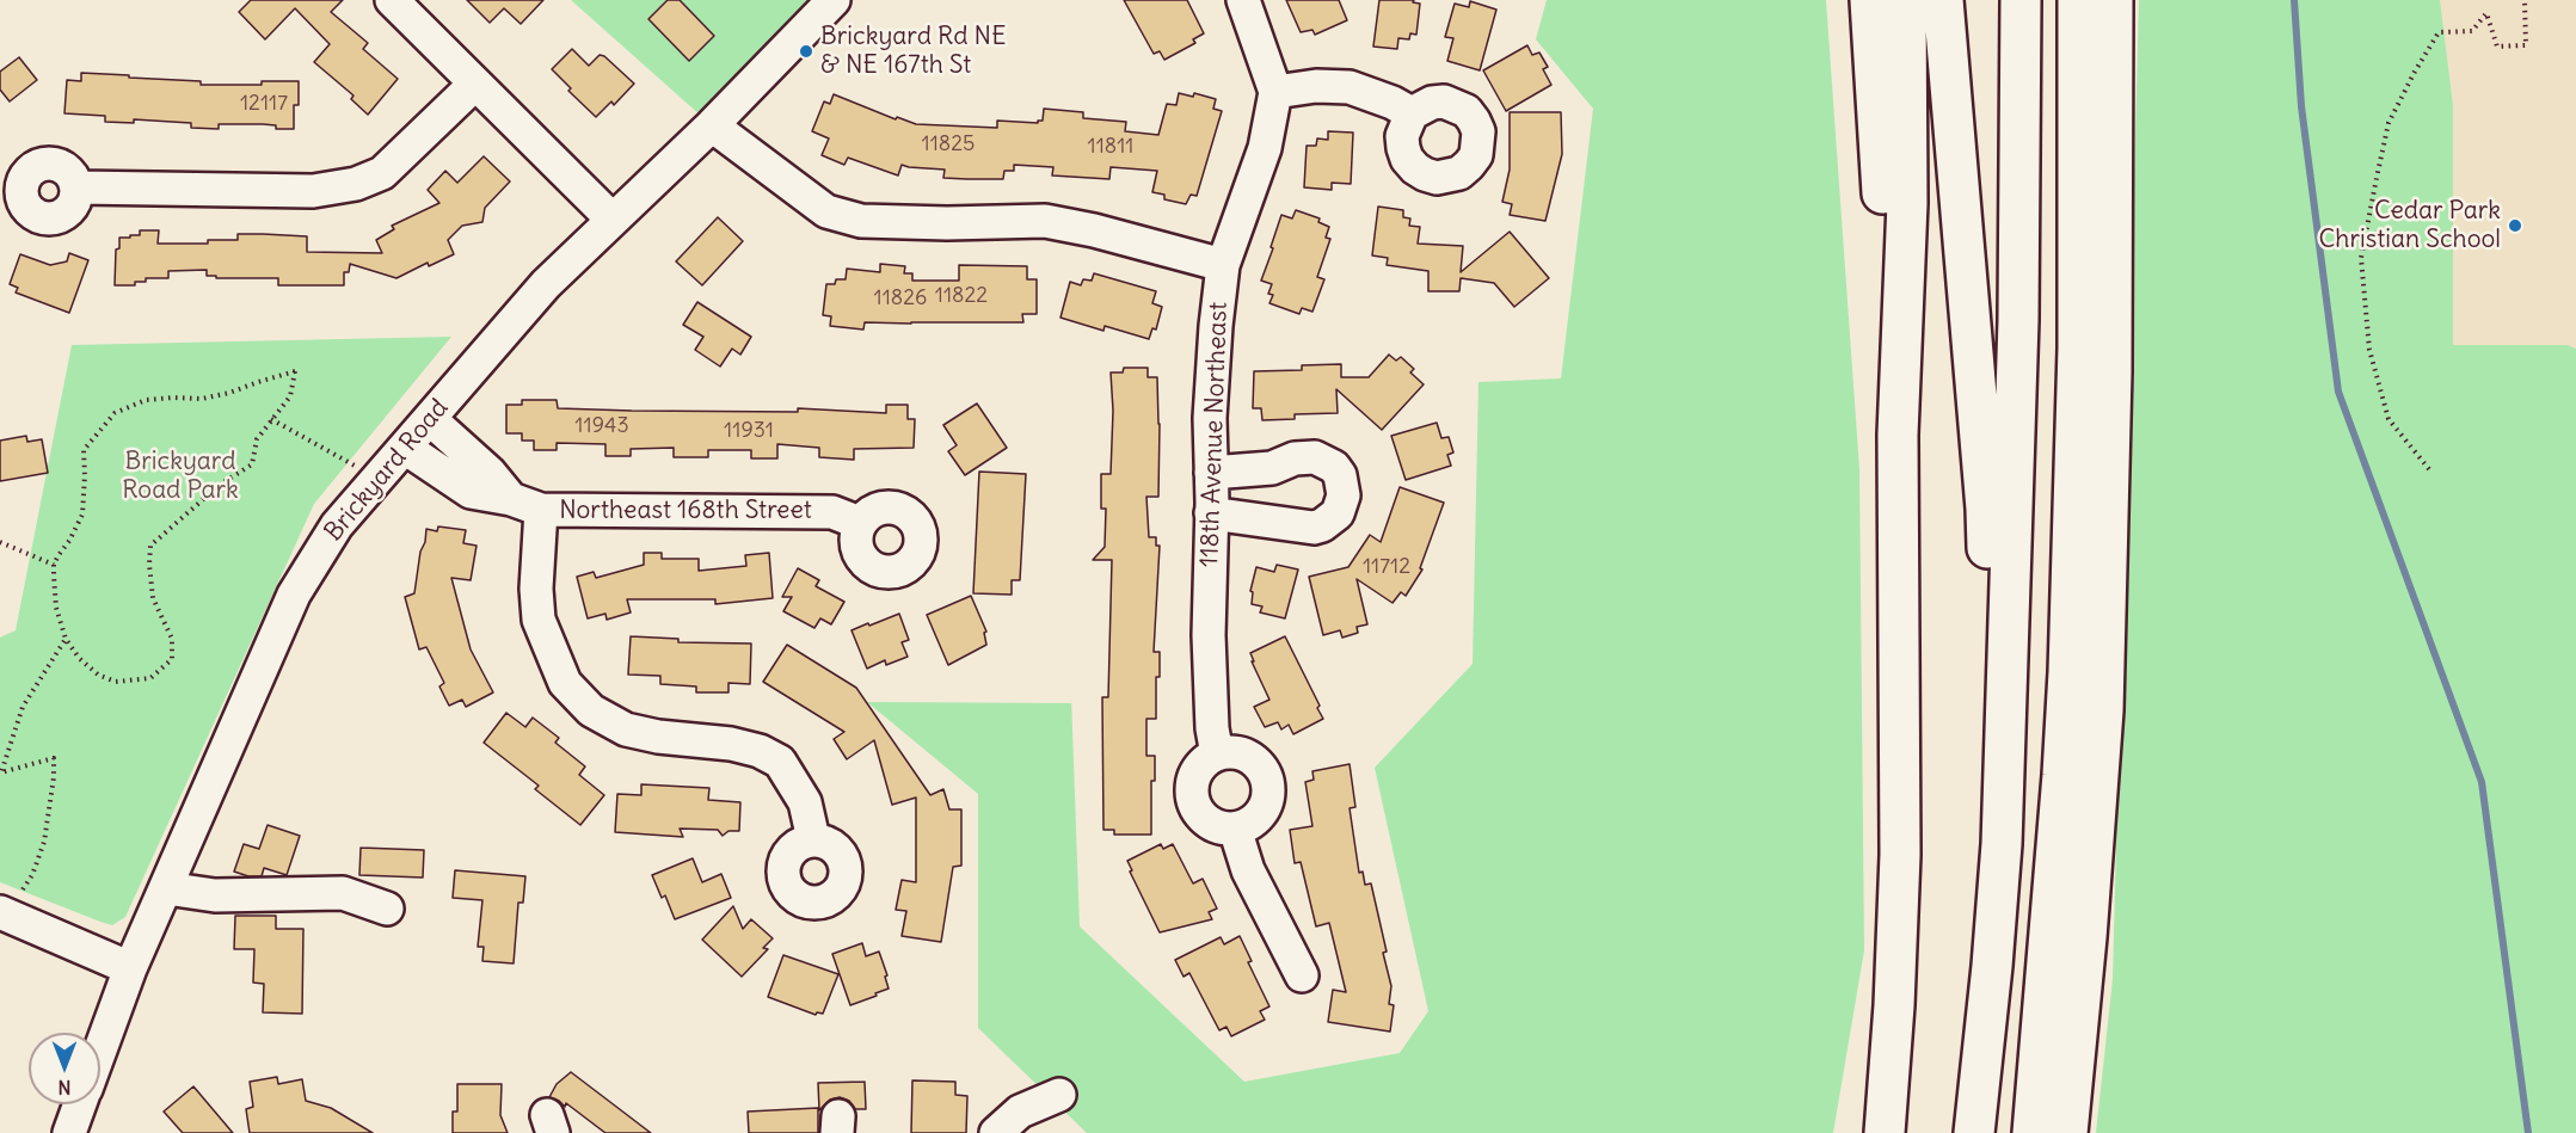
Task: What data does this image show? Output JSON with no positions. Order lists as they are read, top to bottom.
{
  "streets": {
    "street": ["118th Avenue Northeast", "Brickyard Road", "Northeast 168th Street"]
  },
  "crossings": [
    ["Brickyard Road", "Northeast 168th Street"]
  ],
  "parks": ["Brickyard Road Park"],
  "places": ["Brickyard Rd NE & NE 167th St", "Cedar Park Christian School"],
  "house_numbers": [
    "12117",
    "11825",
    "11811",
    "11822",
    "11826",
    "11943",
    "11931",
    "11712"
  ],
  "north": "bottom"
}
